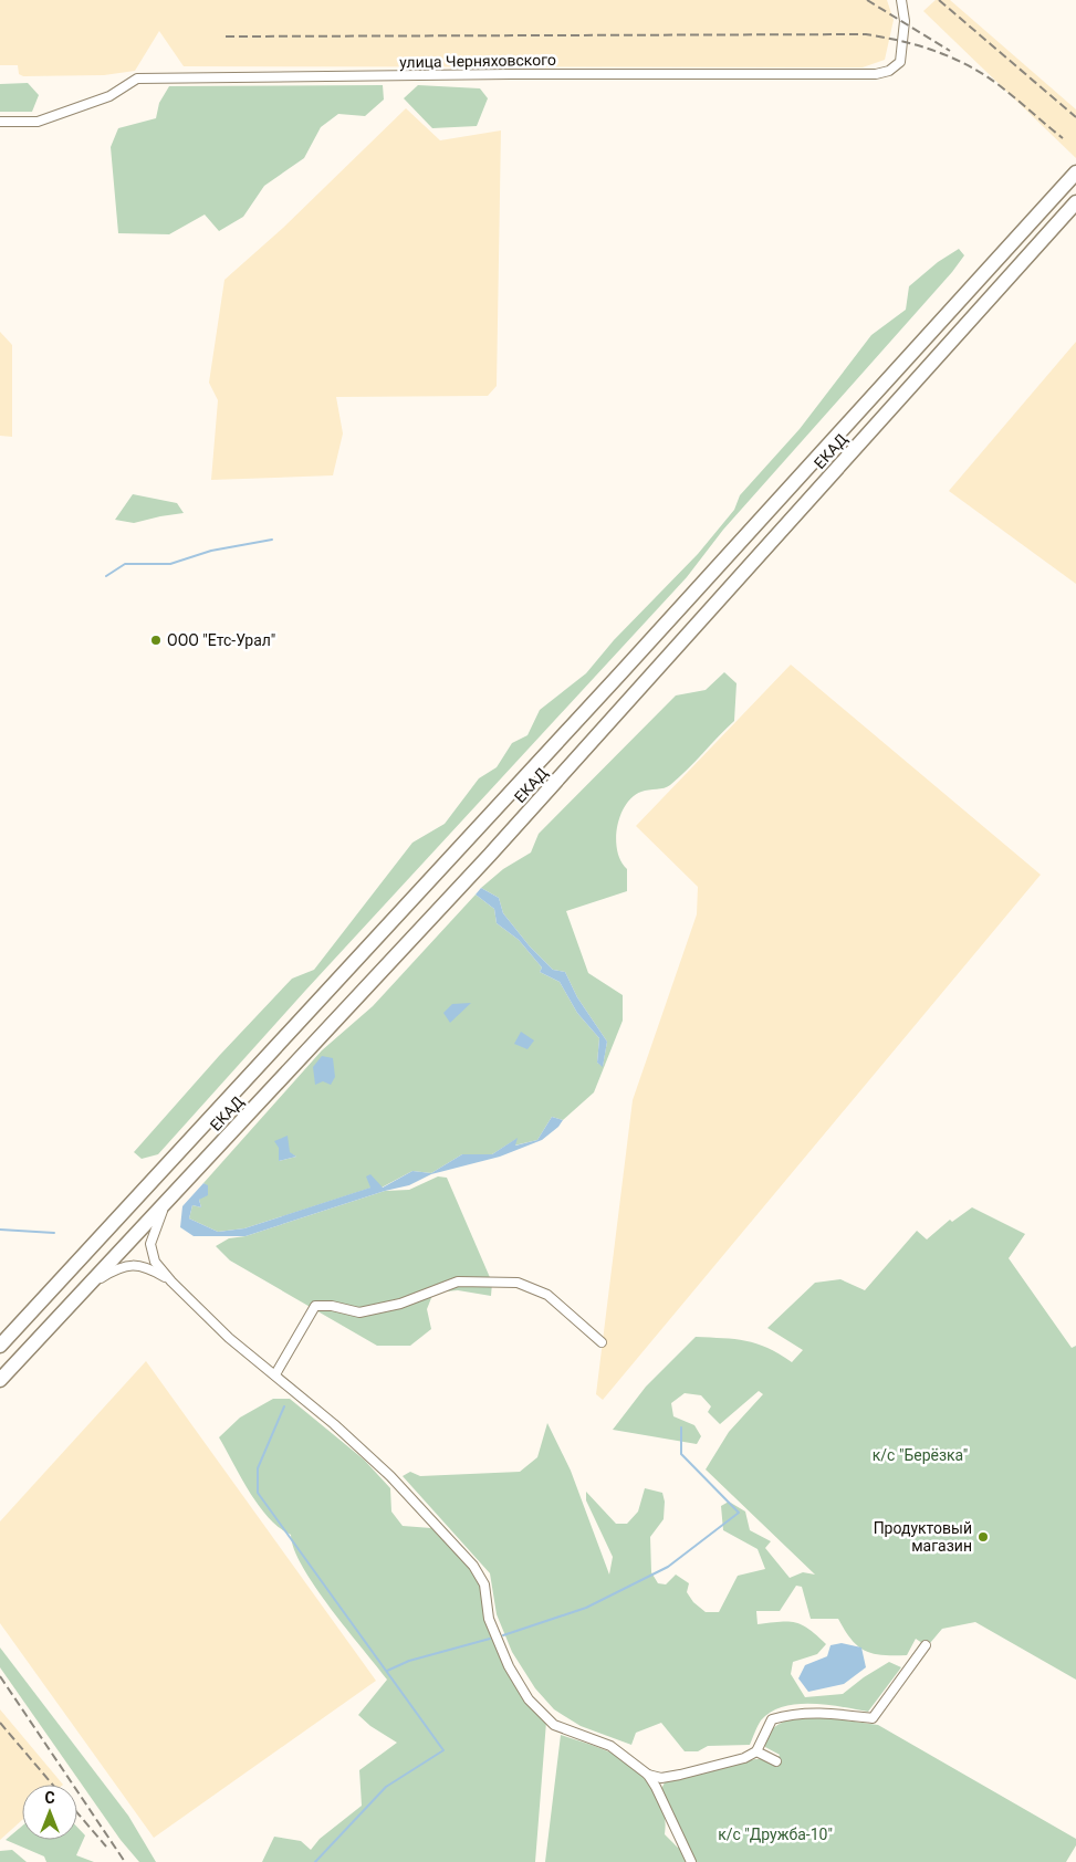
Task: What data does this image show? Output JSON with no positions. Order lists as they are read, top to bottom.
{
  "streets": {
    "highway": ["ЕКАД"],
    "street": ["улица Черняховского"]
  },
  "parks": ["к/с \"Берёзка\"", "к/с \"Дружба-10\""],
  "places": ["ООО \"Етс-Урал\"", "Продуктовый магазин"],
  "north": "top"
}
